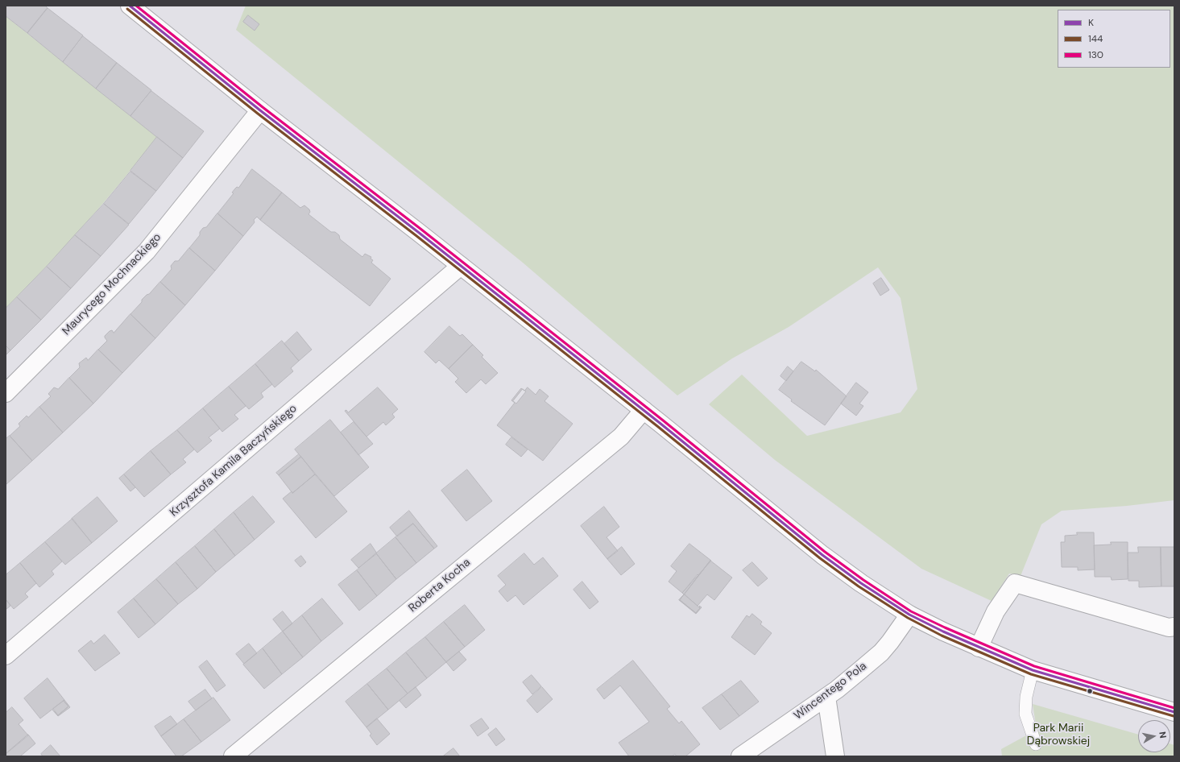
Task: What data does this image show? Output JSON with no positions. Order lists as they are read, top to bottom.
{
  "streets": {
    "street": [
      "Maurycego Mochnackiego",
      "Krzysztofa Kamila Baczyńskiego",
      "Roberta Kocha",
      "Wincentego Pola"
    ]
  },
  "parks": ["Park Marii Dąbrowskiej"],
  "lines": ["transit line K", "transit line 130", "transit line 144"],
  "legend": ["K", "144", "130"],
  "north": "right"
}
